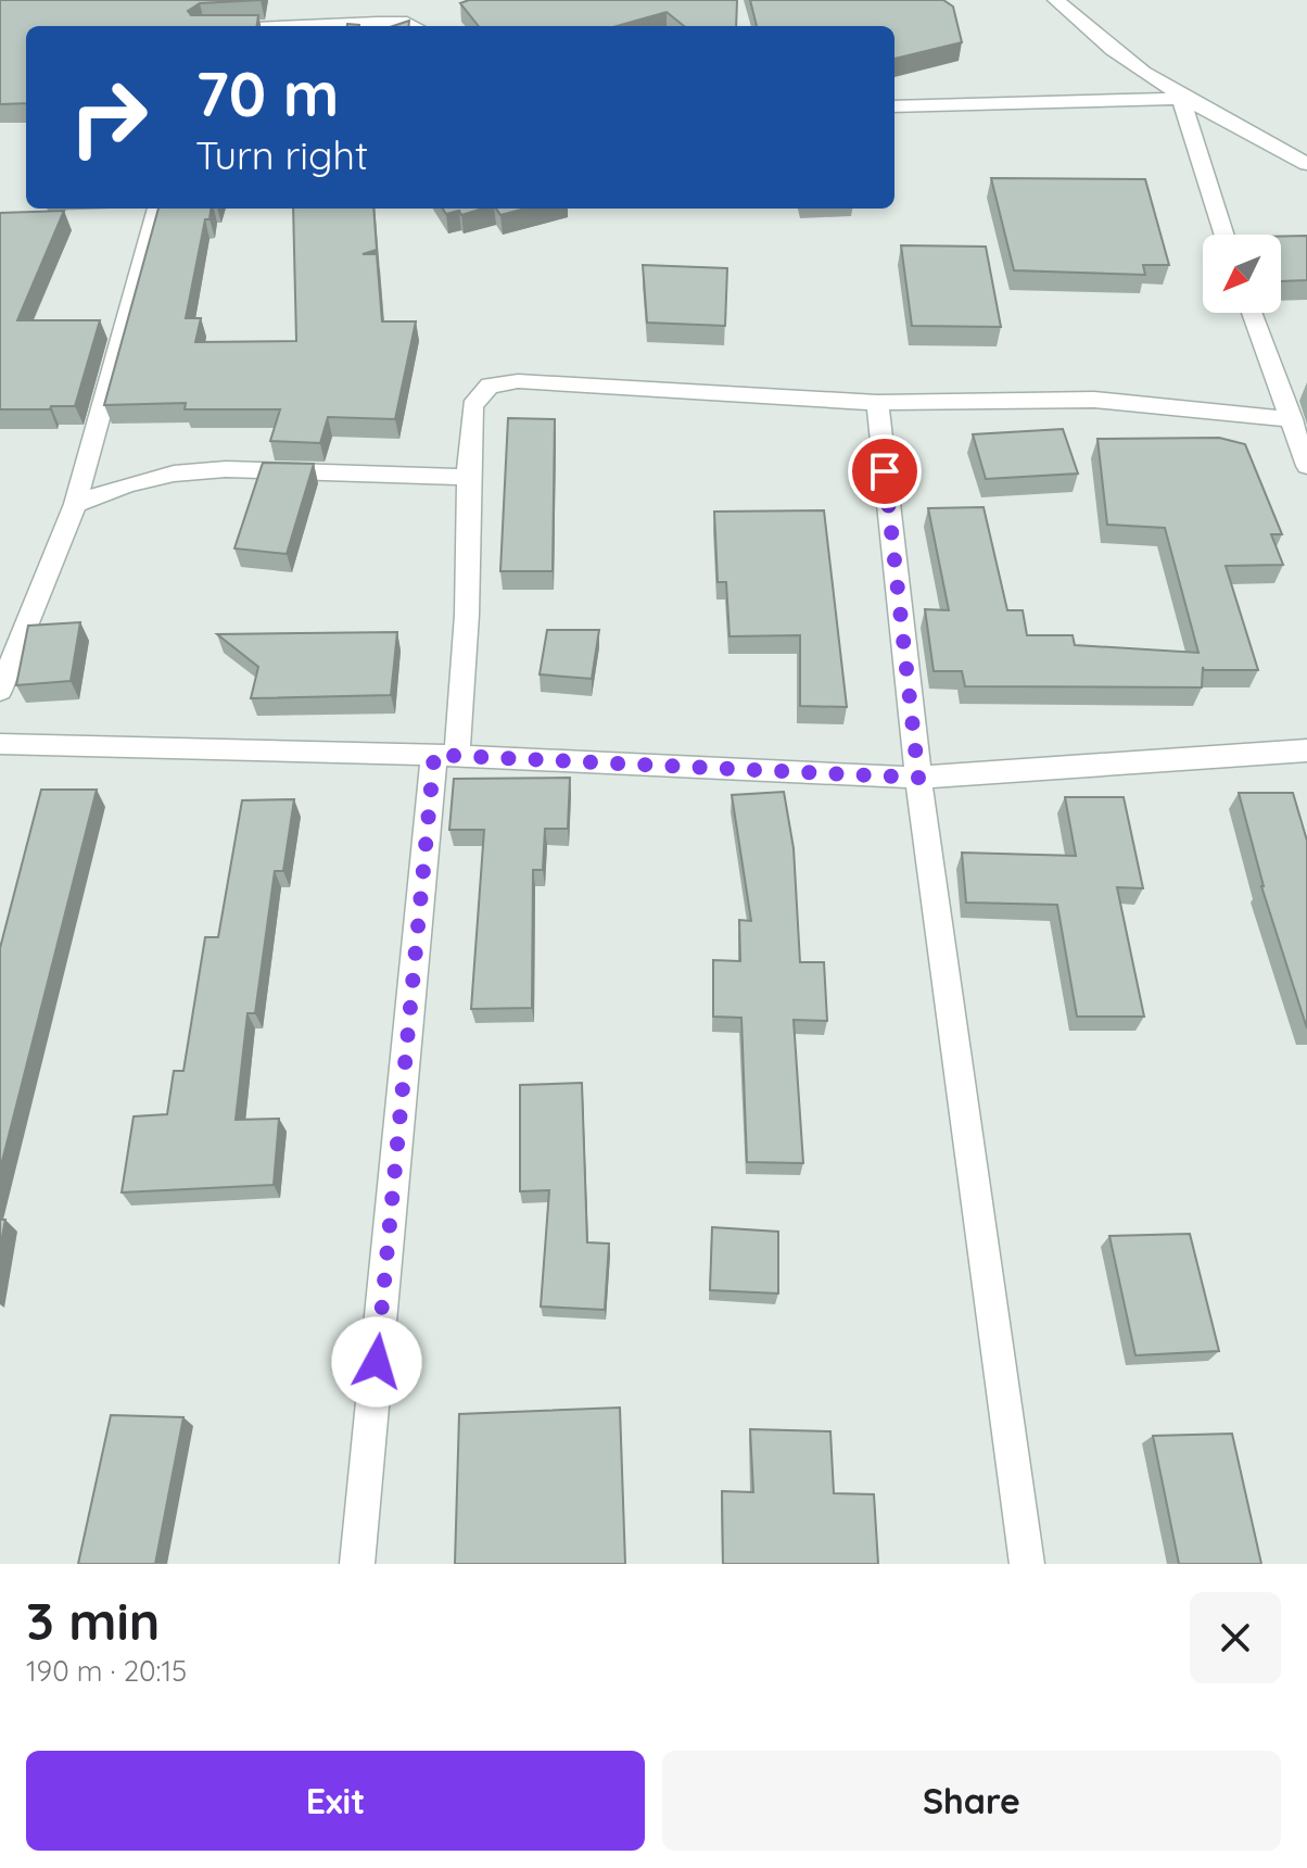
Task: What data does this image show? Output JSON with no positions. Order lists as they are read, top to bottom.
{
  "north": "bottom left",
  "page": {
    "turn": ["70 m", "Turn right"],
    "heading": ["3 min", "190 m · 20:15"],
    "buttons": ["Exit", "Share"]
  }
}
